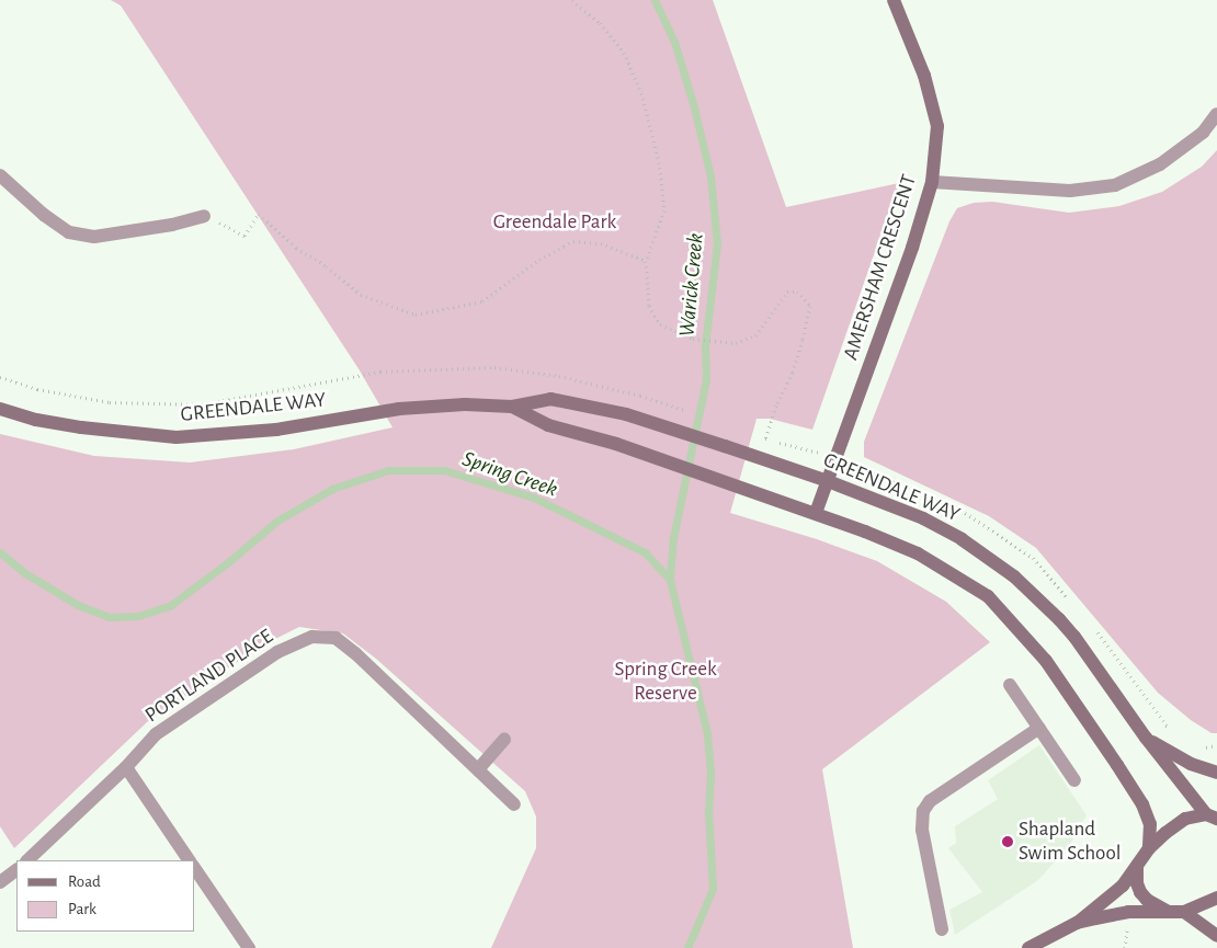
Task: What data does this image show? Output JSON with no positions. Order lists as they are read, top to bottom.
{
  "streets": {
    "street": ["AMERSHAM CRESCENT", "GREENDALE WAY", "PORTLAND PLACE"]
  },
  "crossings": [
    ["AMERSHAM CRESCENT", "GREENDALE WAY"]
  ],
  "water": ["Warick Creek", "Spring Creek"],
  "parks": ["Greendale Park", "Spring Creek Reserve"],
  "places": ["Shapland Swim School"],
  "legend": ["Road", "Park"]
}
